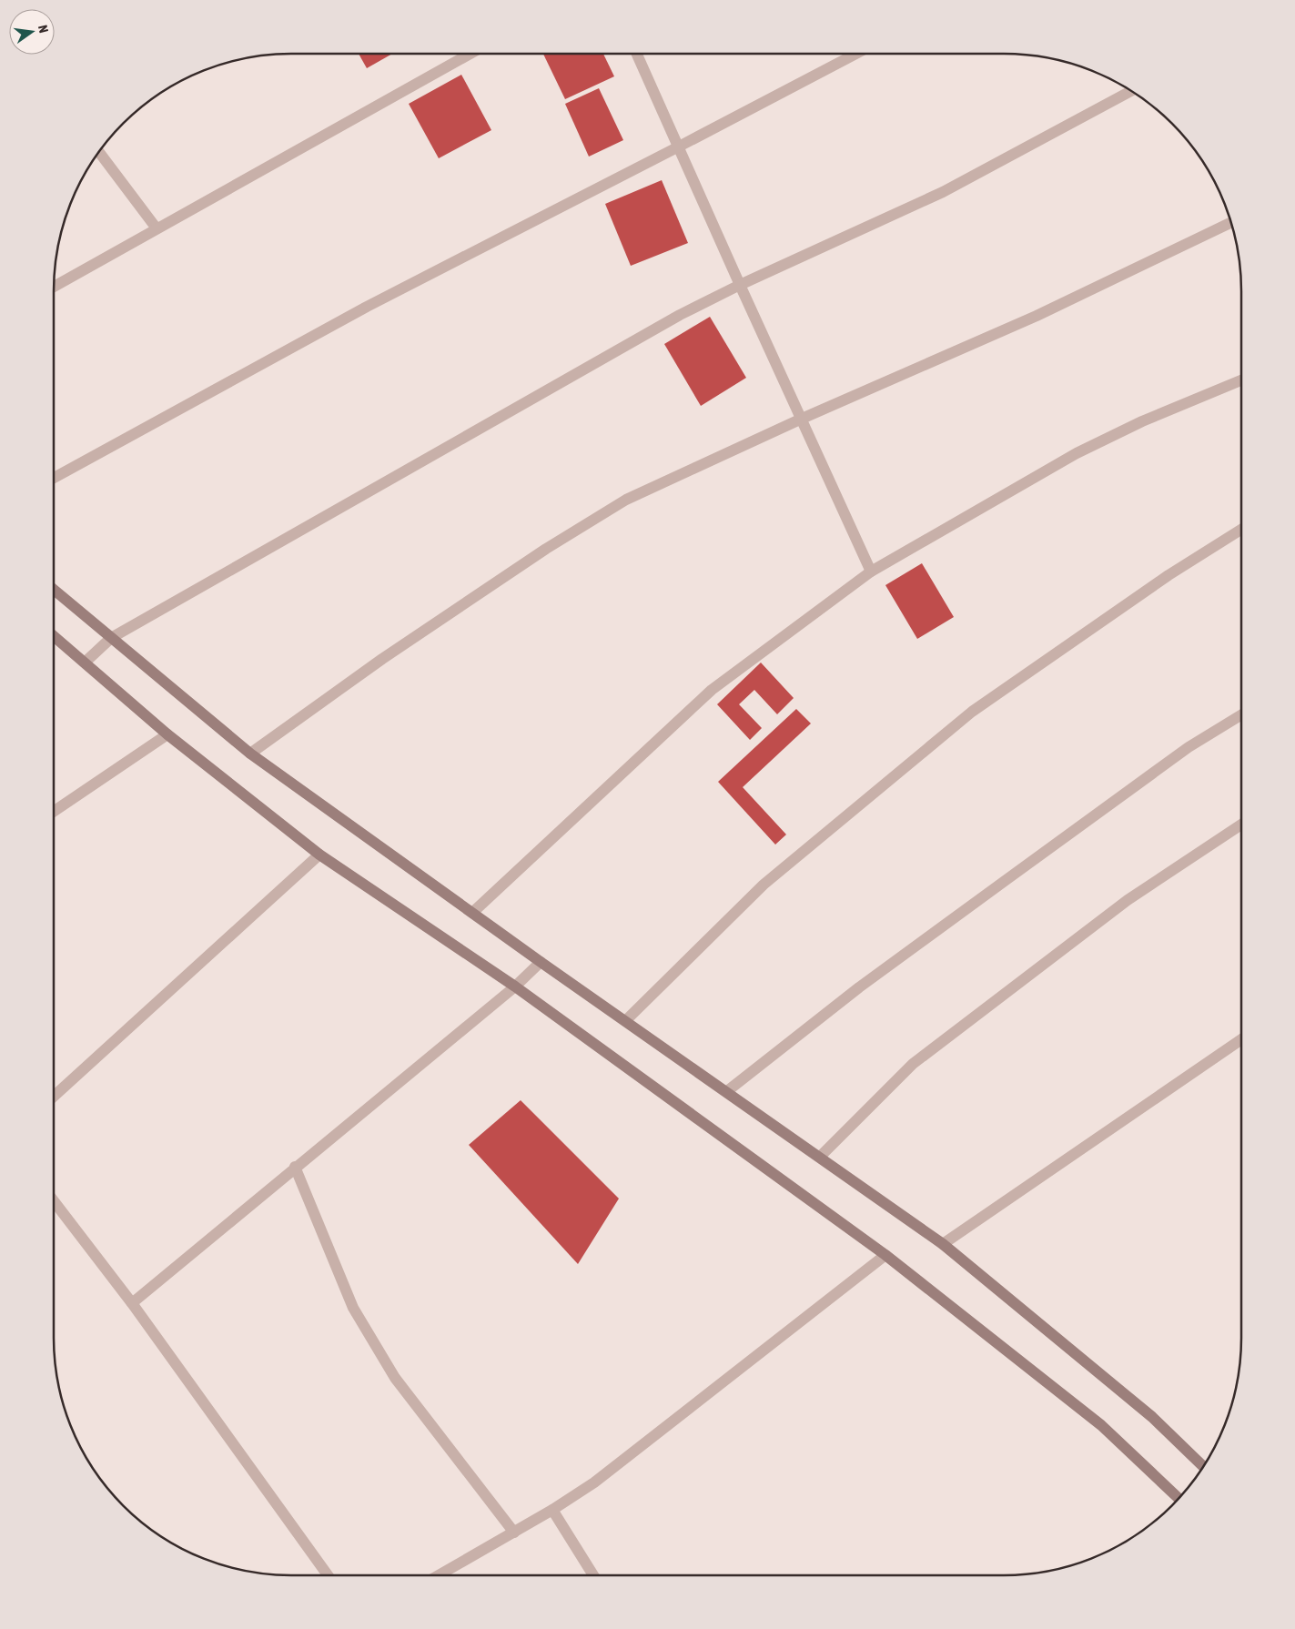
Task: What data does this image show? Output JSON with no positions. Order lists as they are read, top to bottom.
{
  "north": "right"
}
